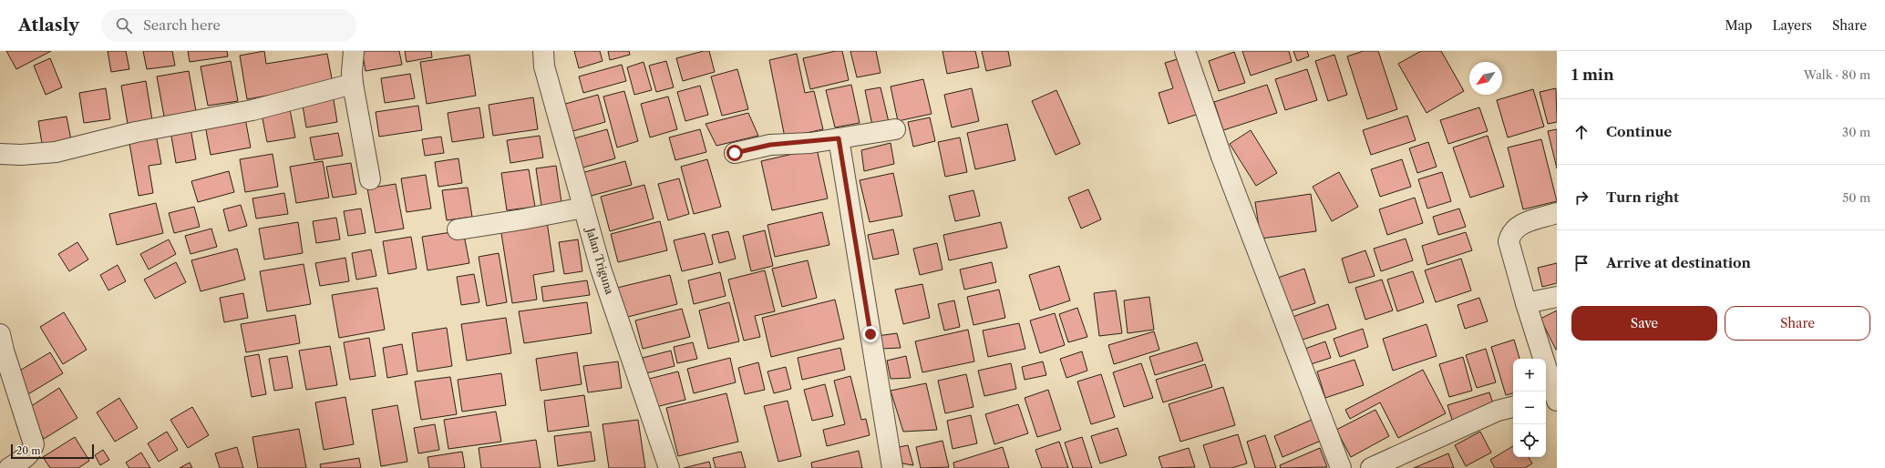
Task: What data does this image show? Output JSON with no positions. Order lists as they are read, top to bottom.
{
  "streets": {
    "street": ["Jalan Triguna"]
  },
  "scale_bar": "20 m",
  "north": "bottom left",
  "page": {
    "header": "Atlasly",
    "search": "Search here",
    "nav": ["Map", "Layers", "Share"],
    "heading": ["1 min", "Walk · 80 m"],
    "list": [
      ["Continue", "30 m"],
      ["Turn right", "50 m"],
      "Arrive at destination"
    ],
    "buttons": ["Save", "Share"],
    "map_buttons": ["+", "−"],
    "scale": "20 m"
  }
}
